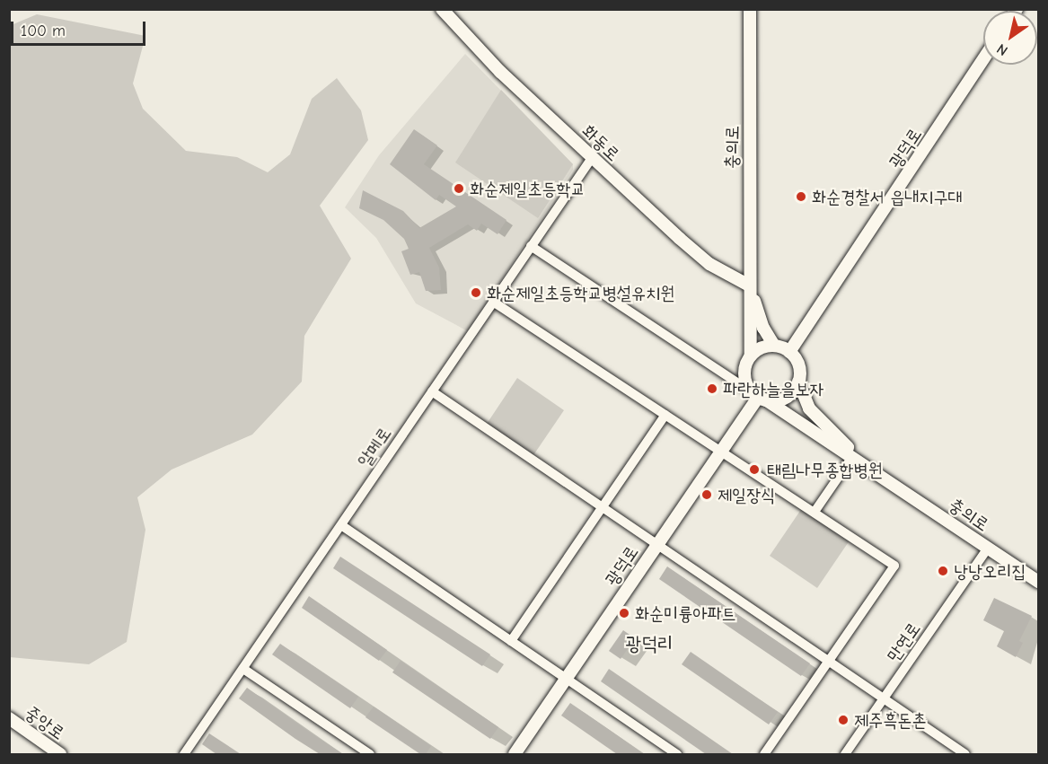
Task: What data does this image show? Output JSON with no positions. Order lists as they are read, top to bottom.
{
  "streets": {
    "street": [
      "화동로",
      "충의로",
      "광덕로",
      "알메로",
      "만연로",
      "중앙로"
    ]
  },
  "crossings": [
    ["화동로", "충의로"],
    ["화동로", "알메로"],
    ["충의로", "광덕로"],
    ["충의로", "만연로"]
  ],
  "districts": ["광덕리"],
  "places": [
    "화순제일초등학교",
    "화순경찰서 읍내지구대",
    "화순제일초등학교병설유치원",
    "파란하늘을보자",
    "태림나무종합병원",
    "제일장식",
    "낭낭오리집",
    "화순미륭아파트",
    "제주흑돈촌"
  ],
  "scale_bar": "100 m",
  "north": "bottom left"
}
